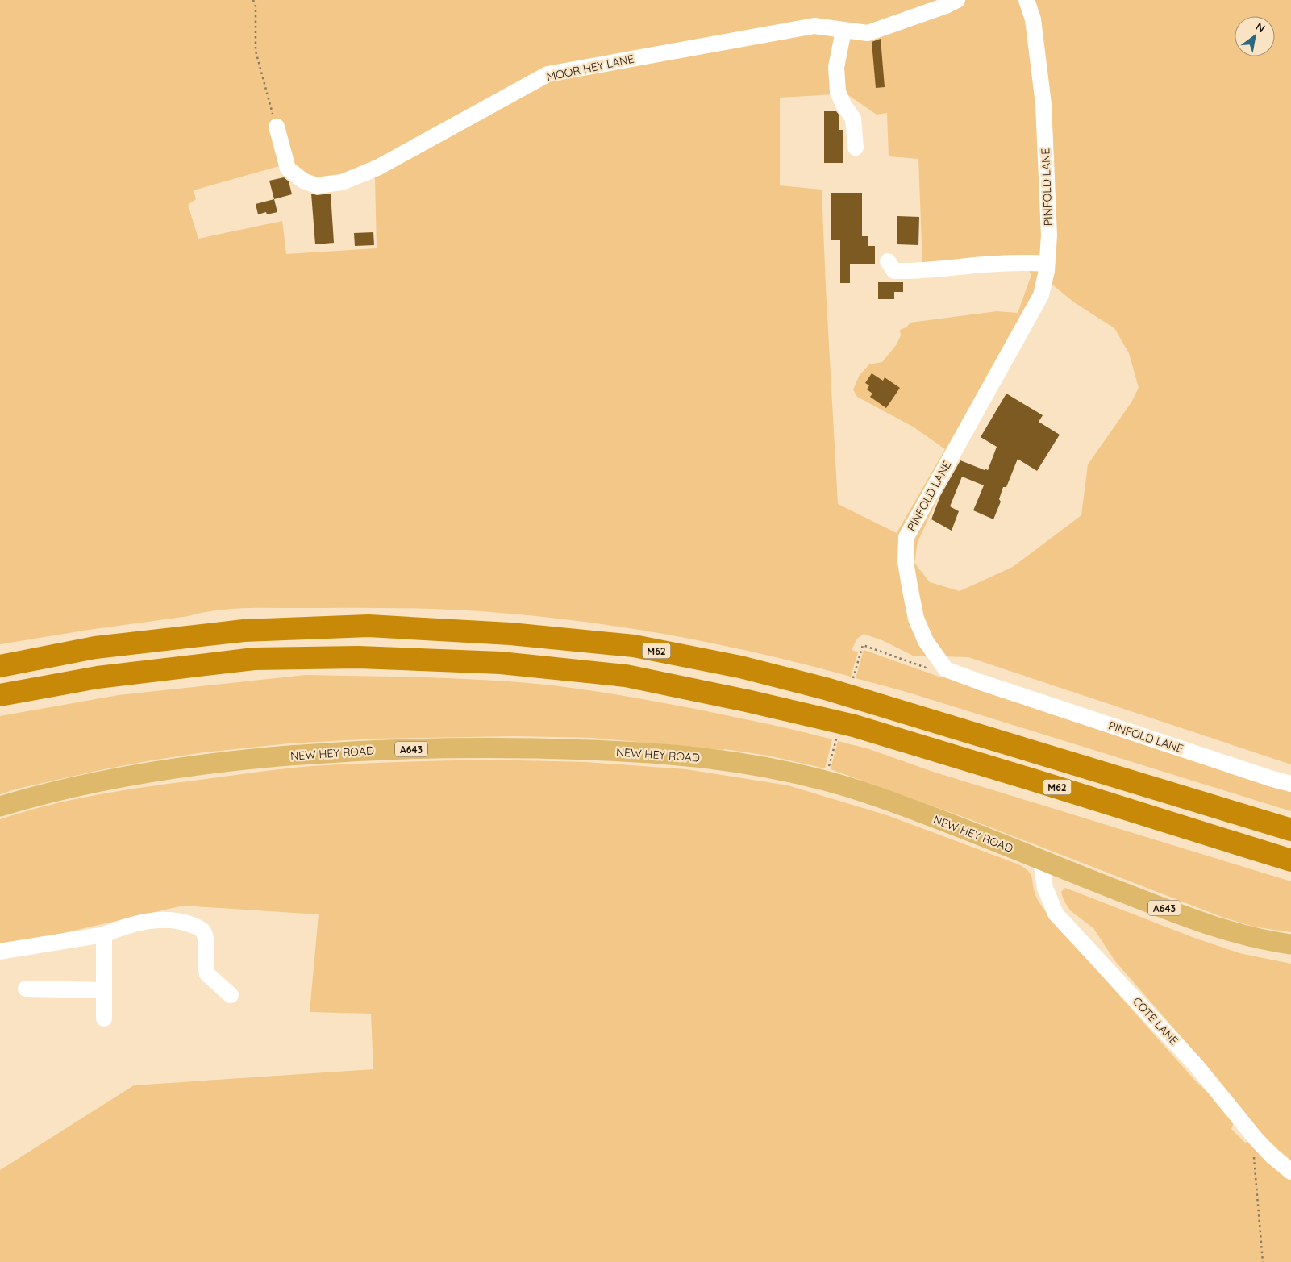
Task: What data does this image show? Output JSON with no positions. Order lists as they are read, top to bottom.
{
  "streets": {
    "highway": ["M62"],
    "main road": ["A643", "NEW HEY ROAD"],
    "street": ["MOOR HEY LANE", "PINFOLD LANE", "COTE LANE"]
  },
  "crossings": [
    ["NEW HEY ROAD", "COTE LANE"]
  ],
  "north": "top right"
}
